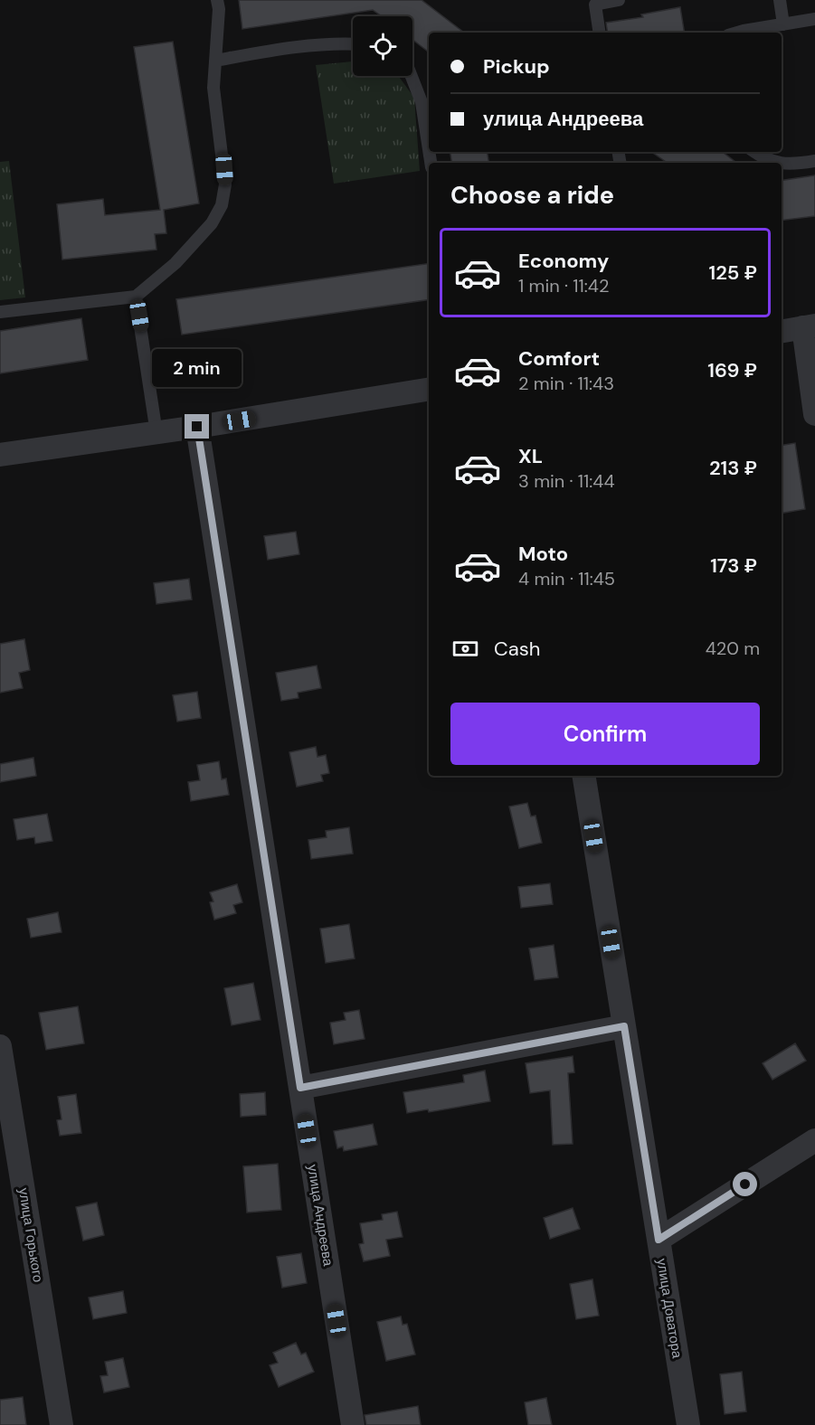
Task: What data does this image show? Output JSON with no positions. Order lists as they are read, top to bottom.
{
  "streets": {
    "street": ["улица Андреева", "улица Горького", "улица Доватора"]
  },
  "page": {
    "banner": ["Pickup", "улица Андреева"],
    "heading": "Choose a ride",
    "list": [
      {
        "name": "Economy",
        "note": "1 min · 11:42",
        "value": "125 ₽"
      },
      {
        "name": "Comfort",
        "note": "2 min · 11:43",
        "value": "169 ₽"
      },
      {
        "name": "XL",
        "note": "3 min · 11:44",
        "value": "213 ₽"
      },
      {
        "name": "Moto",
        "note": "4 min · 11:45",
        "value": "173 ₽"
      }
    ],
    "bubble": "2 min",
    "pay": ["Cash", "420 m"],
    "buttons": "Confirm"
  }
}
